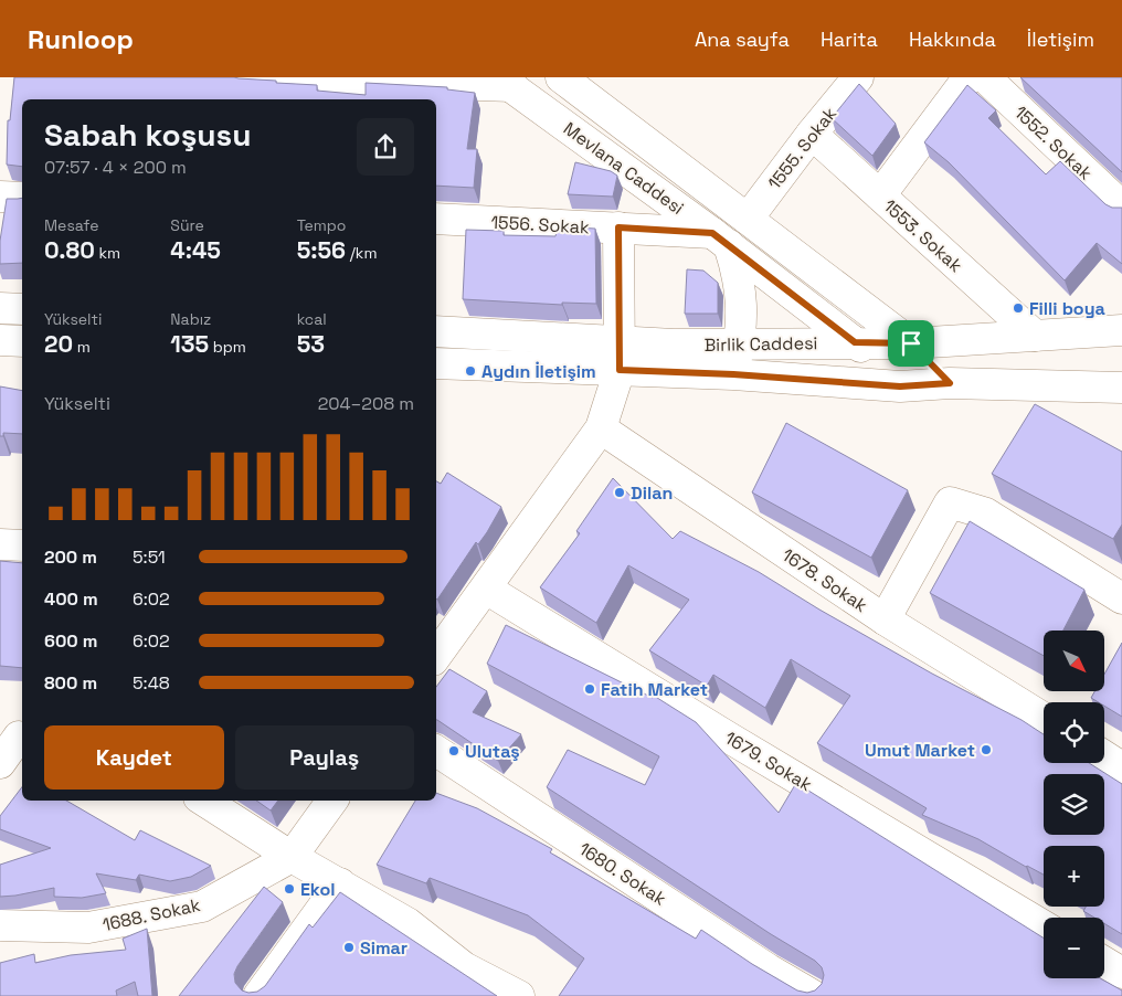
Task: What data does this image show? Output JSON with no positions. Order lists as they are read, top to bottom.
{
  "streets": {
    "street": [
      "1552. Sokak",
      "1555. Sokak",
      "Mevlana Caddesi",
      "1556. Sokak",
      "1553. Sokak",
      "Birlik Caddesi",
      "1678. Sokak",
      "1679. Sokak",
      "1680. Sokak",
      "1688. Sokak"
    ]
  },
  "crossings": [
    ["1555. Sokak", "Mevlana Caddesi"],
    ["1555. Sokak", "1553. Sokak"],
    ["Mevlana Caddesi", "1556. Sokak"],
    ["Mevlana Caddesi", "Birlik Caddesi"],
    ["1553. Sokak", "Birlik Caddesi"]
  ],
  "places": [
    "Filli boya",
    "Aydın İletişim",
    "Dilan",
    "Fatih Market",
    "Umut Market",
    "Ulutaş",
    "Ekol",
    "Simar"
  ],
  "north": "bottom right",
  "page": {
    "header": "Runloop",
    "nav": [
      "Ana sayfa",
      "Harita",
      "Hakkında",
      "İletişim"
    ],
    "heading": ["Sabah koşusu", "07:57 · 4 × 200 m"],
    "stats": [
      ["Mesafe", "0.80 km"],
      ["Süre", "4:45"],
      ["Tempo", "5:56 /km"],
      ["Yükselti", "20 m"],
      ["Nabız", "135 bpm"],
      ["kcal", "53"]
    ],
    "chart": ["Yükselti", "204–208 m"],
    "list": [
      {
        "name": "200 m",
        "note": "5:51"
      },
      {
        "name": "400 m",
        "note": "6:02"
      },
      {
        "name": "600 m",
        "note": "6:02"
      },
      {
        "name": "800 m",
        "note": "5:48"
      }
    ],
    "map_buttons": ["+", "−"],
    "buttons": ["Kaydet", "Paylaş"]
  }
}
